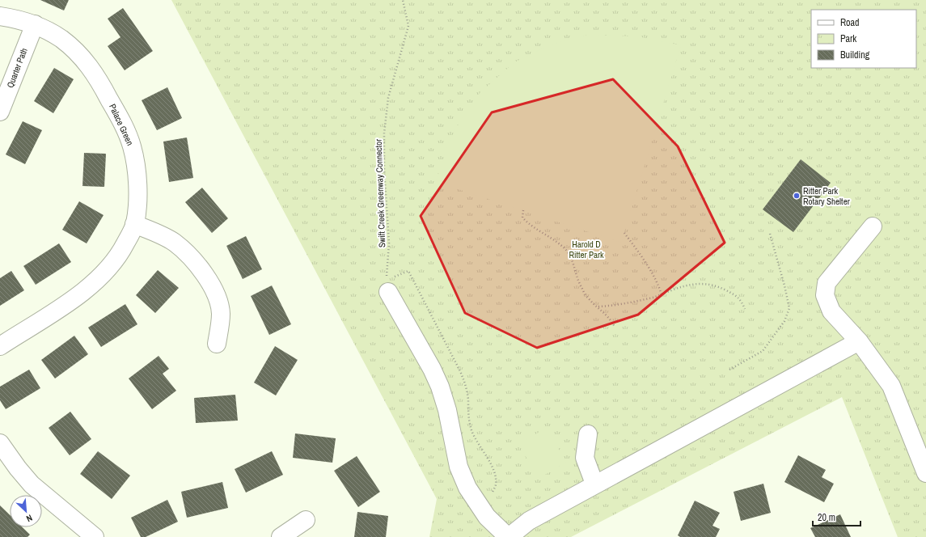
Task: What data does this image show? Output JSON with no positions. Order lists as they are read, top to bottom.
{
  "streets": {
    "street": ["Quarter Path", "Palace Green"],
    "path": ["Swift Creek Greenway Connector"]
  },
  "crossings": [
    ["Quarter Path", "Palace Green"]
  ],
  "parks": ["Harold D Ritter Park"],
  "places": ["Ritter Park Rotary Shelter"],
  "legend": ["Road", "Park", "Building"],
  "scale_bar": "20 m",
  "north": "bottom right"
}
